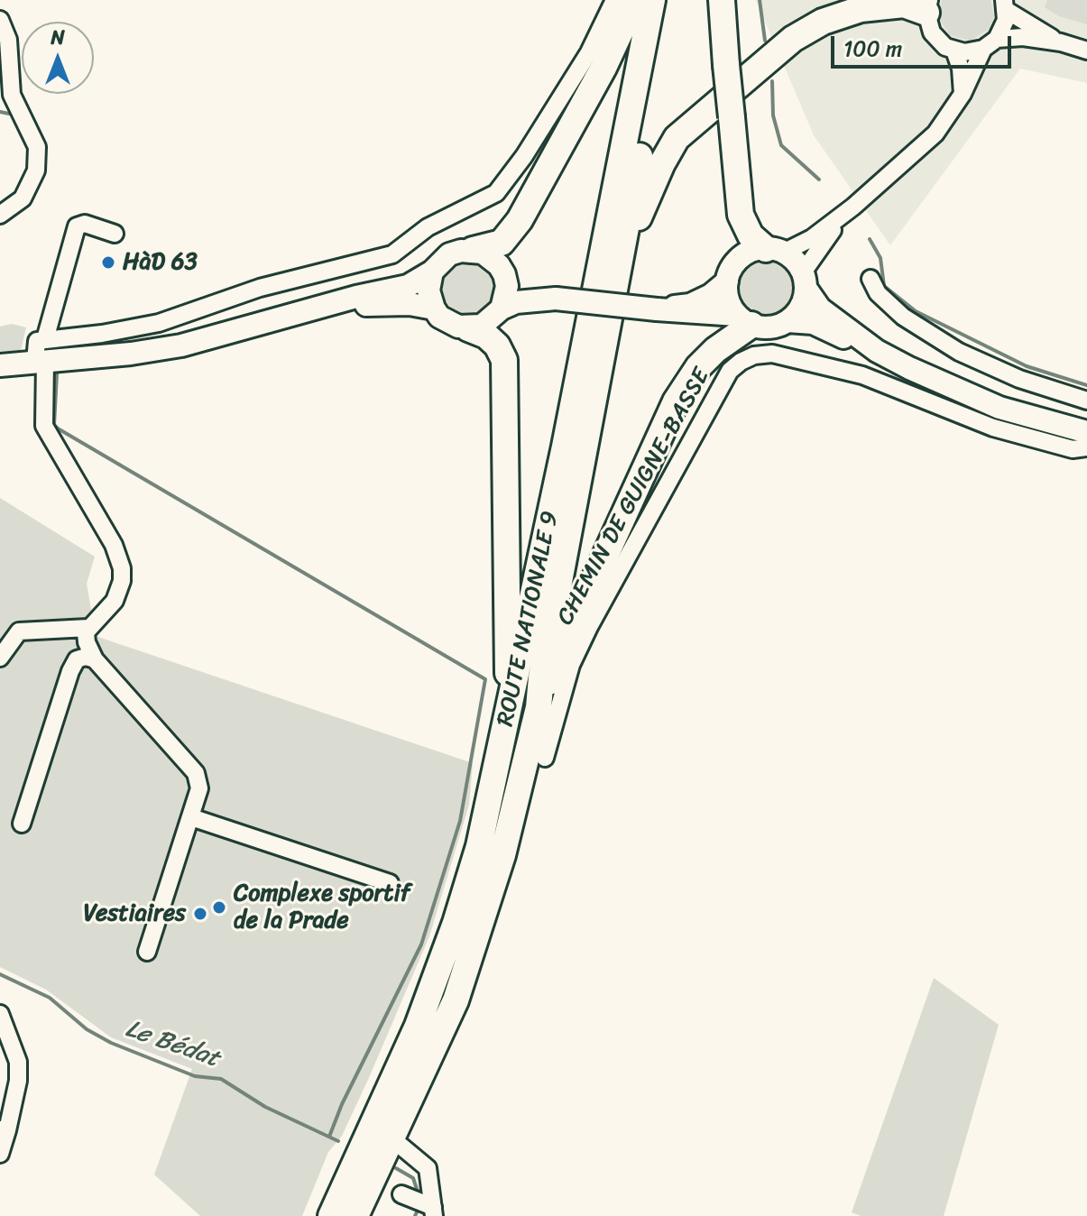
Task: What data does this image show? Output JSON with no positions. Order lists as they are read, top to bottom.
{
  "streets": {
    "highway": ["ROUTE NATIONALE 9"],
    "street": ["CHEMIN DE GUIGNE-BASSE"]
  },
  "water": ["Le Bédat"],
  "places": ["HàD 63", "Complexe sportif de la Prade", "Vestiaires"],
  "scale_bar": "100 m",
  "north": "top"
}
